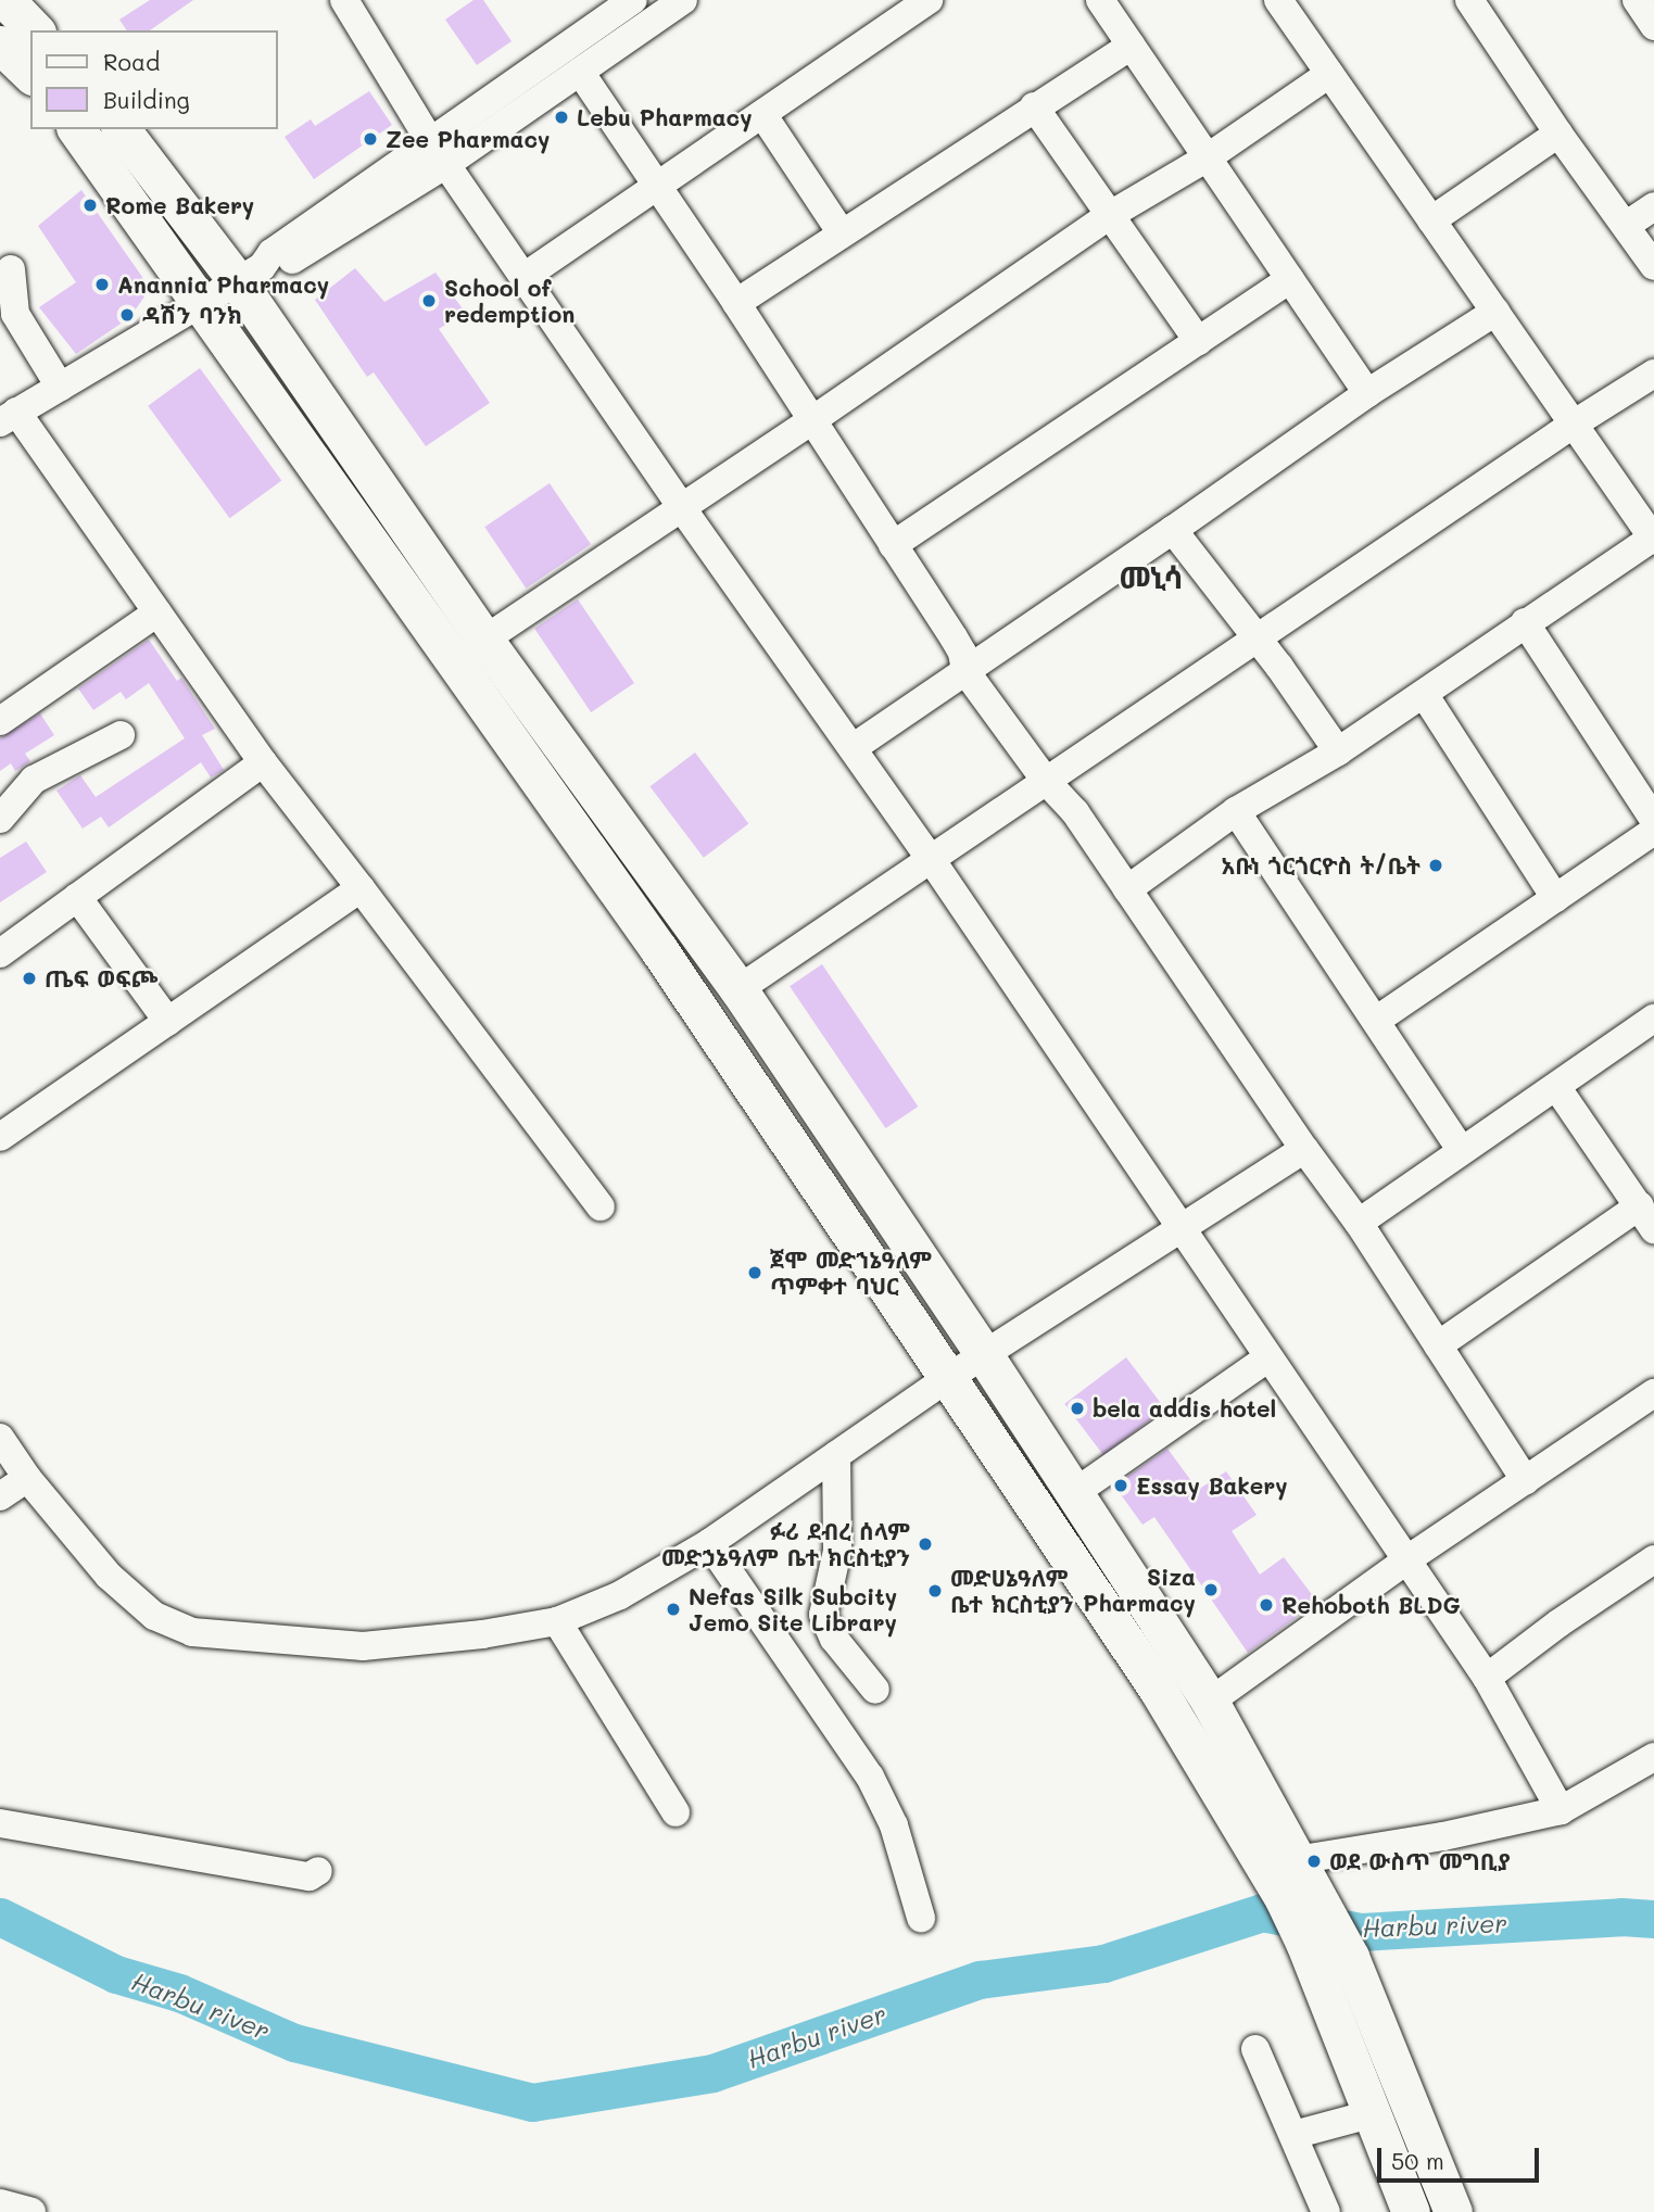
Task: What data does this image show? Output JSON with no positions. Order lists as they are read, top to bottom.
{
  "districts": ["መኒሳ"],
  "water": ["Harbu river"],
  "places": [
    "Lebu Pharmacy",
    "Zee Pharmacy",
    "Rome Bakery",
    "Anannia Pharmacy",
    "School of redemption",
    "ዳሽን ባንክ",
    "አቡነ ጎርጎርዮስ ት/ቤት",
    "ጤፍ ወፍጮ",
    "ጀሞ መድኀኔዓለም ጥምቀተ ባህር",
    "bela addis hotel",
    "Essay Bakery",
    "ፉሪ ደብረ ሰላም መድኃኔዓለም ቤተ ክርስቲያን",
    "Siza Pharmacy",
    "መድሀኔዓለም ቤተ ክርስቲያን",
    "Rehoboth BLDG",
    "Nefas Silk Subcity Jemo Site Library",
    "ወደ ውስጥ መግቢያ"
  ],
  "legend": ["Road", "Building"],
  "scale_bar": "50 m"
}
